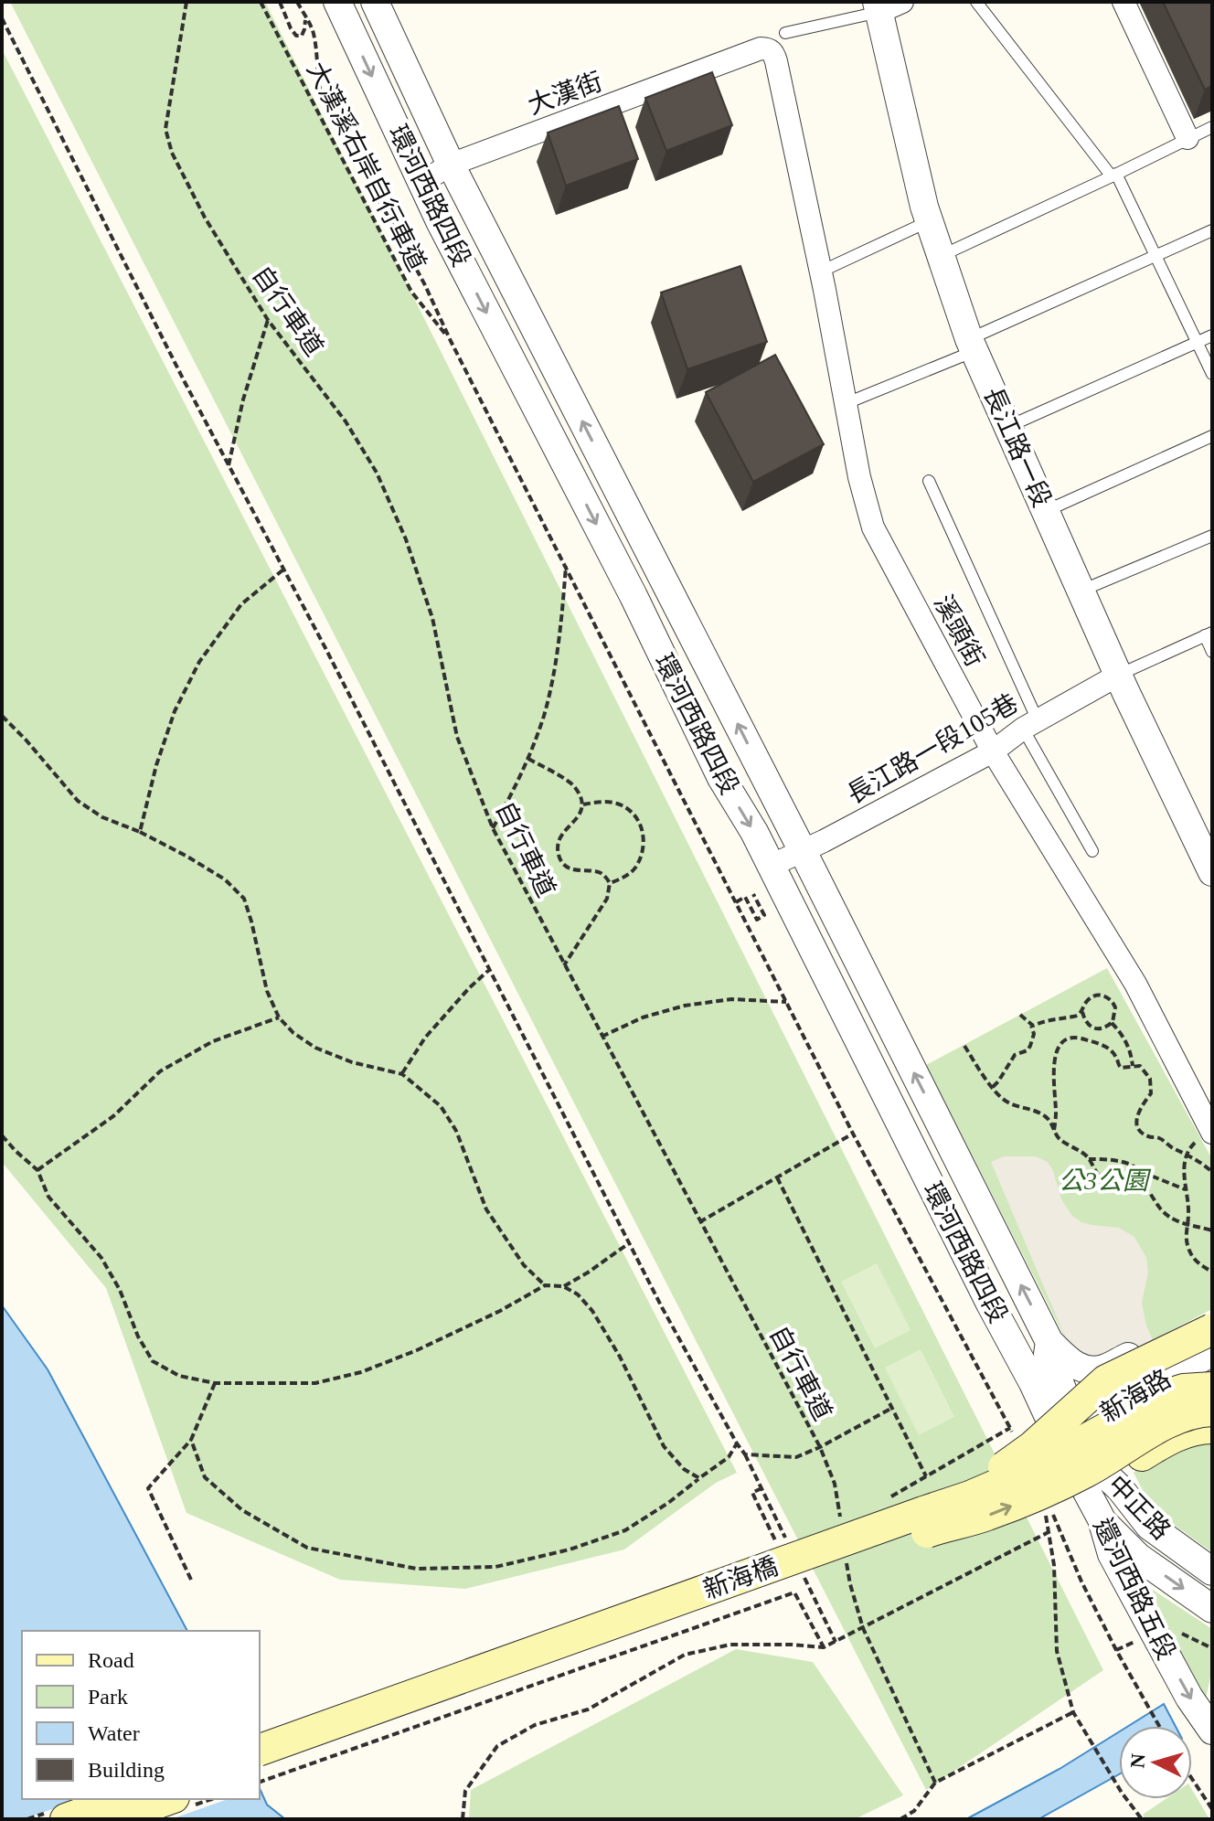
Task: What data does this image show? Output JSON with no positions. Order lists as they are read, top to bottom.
{
  "streets": {
    "main road": ["新海橋"],
    "street": [
      "大漢街",
      "環河西路四段",
      "長江路一段",
      "溪頭街",
      "長江路一段105巷",
      "新海路",
      "中正路",
      "還河西路五段"
    ],
    "path": ["大漢溪右岸自行車道", "自行車道"]
  },
  "crossings": [
    ["大漢街", "環河西路四段"],
    ["大漢街", "溪頭街"],
    ["環河西路四段", "長江路一段105巷"],
    ["環河西路四段", "新海路"],
    ["環河西路四段", "中正路"],
    ["環河西路四段", "還河西路五段"],
    ["長江路一段", "長江路一段105巷"],
    ["溪頭街", "長江路一段105巷"],
    ["新海路", "中正路"],
    ["新海路", "還河西路五段"],
    ["中正路", "還河西路五段"]
  ],
  "one_way": ["還河西路五段"],
  "parks": ["公3公園"],
  "legend": [
    "Road",
    "Park",
    "Water",
    "Building"
  ],
  "north": "left"
}
